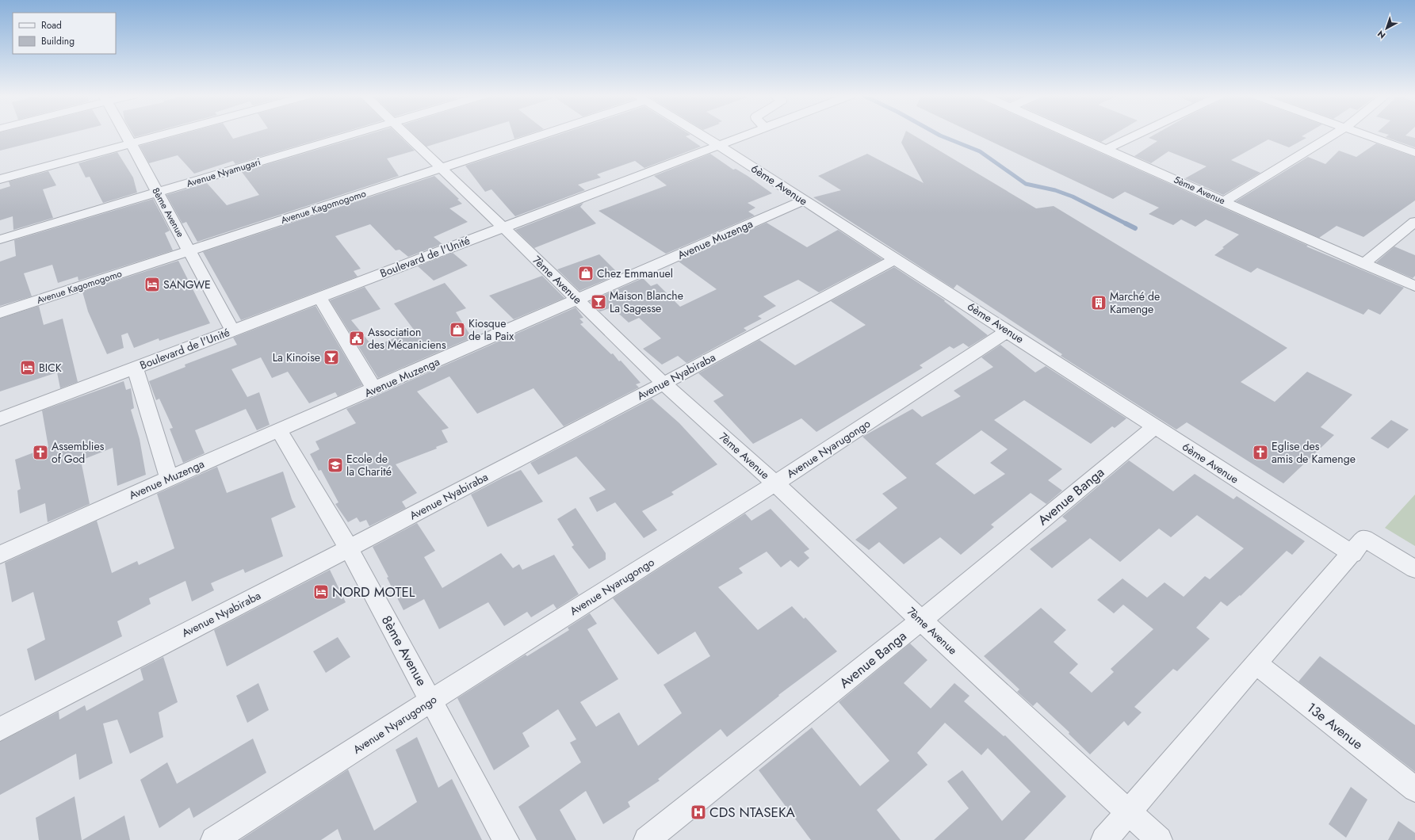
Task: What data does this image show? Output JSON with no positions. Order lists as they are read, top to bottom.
{
  "streets": {
    "street": [
      "Avenue Nyamugari",
      "6ème Avenue",
      "5ème Avenue",
      "Avenue Kagomogomo",
      "8ème Avenue",
      "Avenue Muzenga",
      "Boulevard de l'Unité",
      "7ème Avenue",
      "Avenue Nyabiraba",
      "Avenue Nyarugongo",
      "Avenue Banga",
      "13e Avenue"
    ]
  },
  "crossings": [
    ["Avenue Nyamugari", "8ème Avenue"],
    ["6ème Avenue", "Avenue Muzenga"],
    ["6ème Avenue", "Boulevard de l'Unité"],
    ["6ème Avenue", "Avenue Nyabiraba"],
    ["6ème Avenue", "Avenue Nyarugongo"],
    ["6ème Avenue", "Avenue Banga"],
    ["Avenue Kagomogomo", "8ème Avenue"],
    ["Avenue Kagomogomo", "7ème Avenue"],
    ["8ème Avenue", "Avenue Muzenga"],
    ["8ème Avenue", "Boulevard de l'Unité"],
    ["8ème Avenue", "Avenue Nyabiraba"],
    ["8ème Avenue", "Avenue Nyarugongo"],
    ["Avenue Muzenga", "7ème Avenue"],
    ["Boulevard de l'Unité", "7ème Avenue"],
    ["7ème Avenue", "Avenue Nyabiraba"],
    ["7ème Avenue", "Avenue Nyarugongo"],
    ["7ème Avenue", "Avenue Banga"]
  ],
  "places": {
    "shop": ["Chez Emmanuel", "Kiosque de la Paix"],
    "hotel": ["SANGWE", "BICK", "NORD MOTEL"],
    "bar": ["Maison Blanche La Sagesse", "La Kinoise"],
    "building": ["Marché de Kamenge"],
    "public building": ["Association des Mécaniciens"],
    "church": ["Assemblies of God", "Eglise des amis de Kamenge"],
    "school or university": ["Ecole de la Charité"],
    "hospital": ["CDS NTASEKA"]
  },
  "legend": ["Road", "Building"],
  "north": "bottom left"
}
